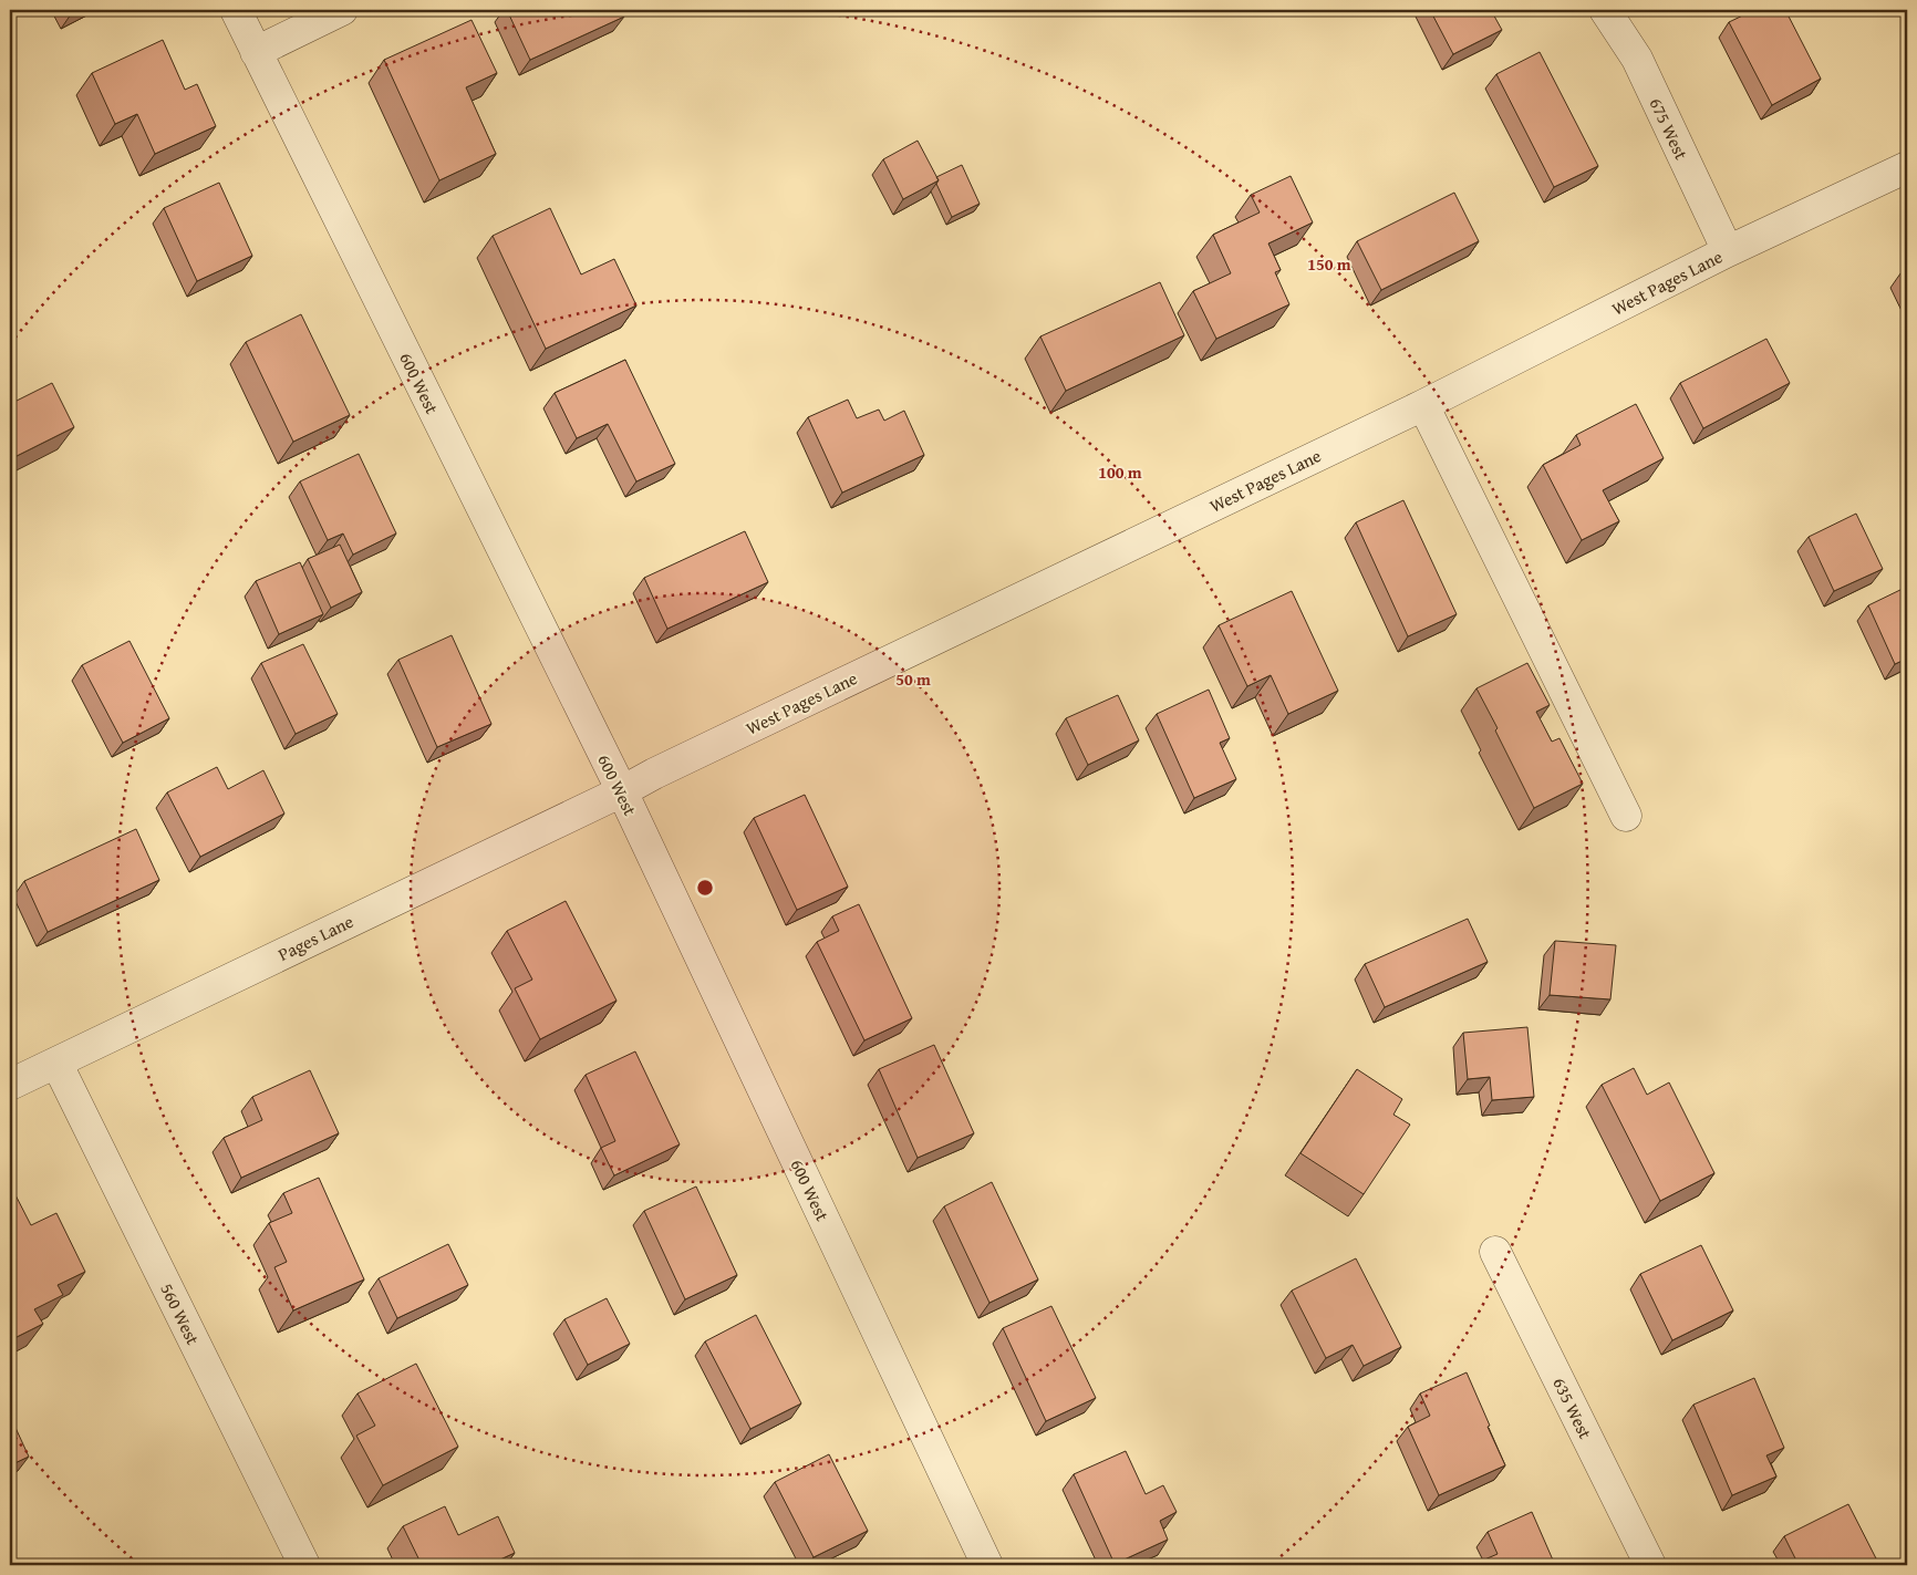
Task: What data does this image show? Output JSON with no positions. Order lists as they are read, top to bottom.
{
  "streets": {
    "street": [
      "675 West",
      "West Pages Lane",
      "600 West",
      "Pages Lane",
      "560 West",
      "635 West"
    ]
  },
  "crossings": [
    ["675 West", "West Pages Lane"],
    ["West Pages Lane", "600 West"],
    ["West Pages Lane", "Pages Lane"],
    ["600 West", "Pages Lane"],
    ["Pages Lane", "560 West"]
  ],
  "rings": ["150 m", "100 m", "50 m"]
}
